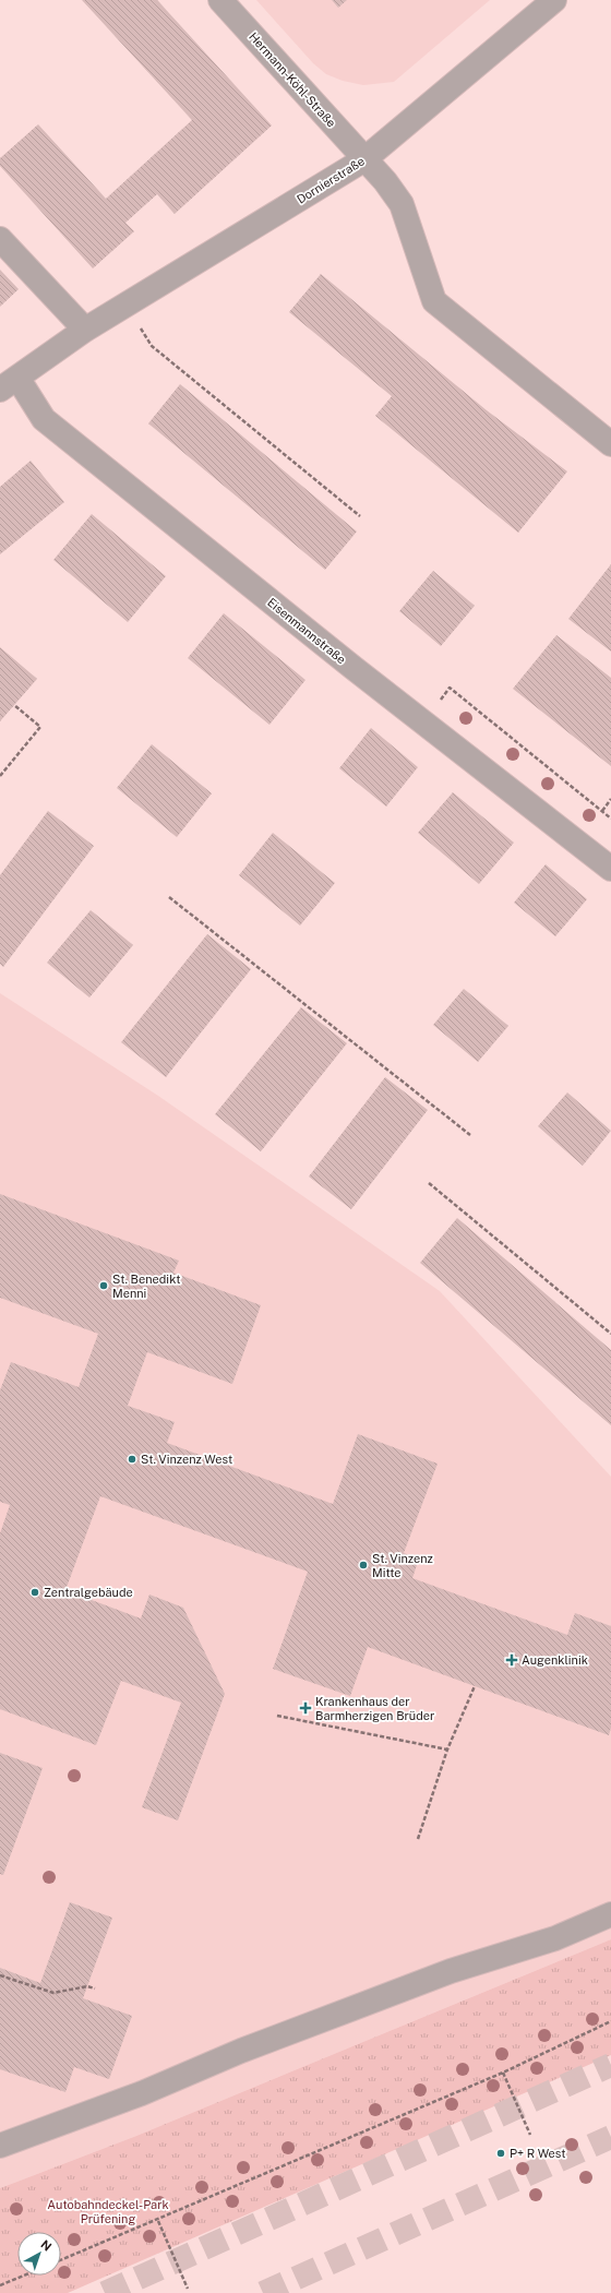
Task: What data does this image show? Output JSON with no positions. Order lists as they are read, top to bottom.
{
  "streets": {
    "street": ["Hermann-Köhl-Straße", "Dornierstraße", "Eisenmannstraße"]
  },
  "crossings": [
    ["Hermann-Köhl-Straße", "Dornierstraße"],
    ["Dornierstraße", "Eisenmannstraße"]
  ],
  "parks": ["Autobahndeckel-Park Prüfening"],
  "places": {
    "other": [
      "St. Benedikt Menni",
      "St. Vinzenz West",
      "St. Vinzenz Mitte",
      "Zentralgebäude",
      "P+ R West"
    ],
    "health": ["Augenklinik", "Krankenhaus der Barmherzigen Brüder"]
  },
  "north": "top right"
}
